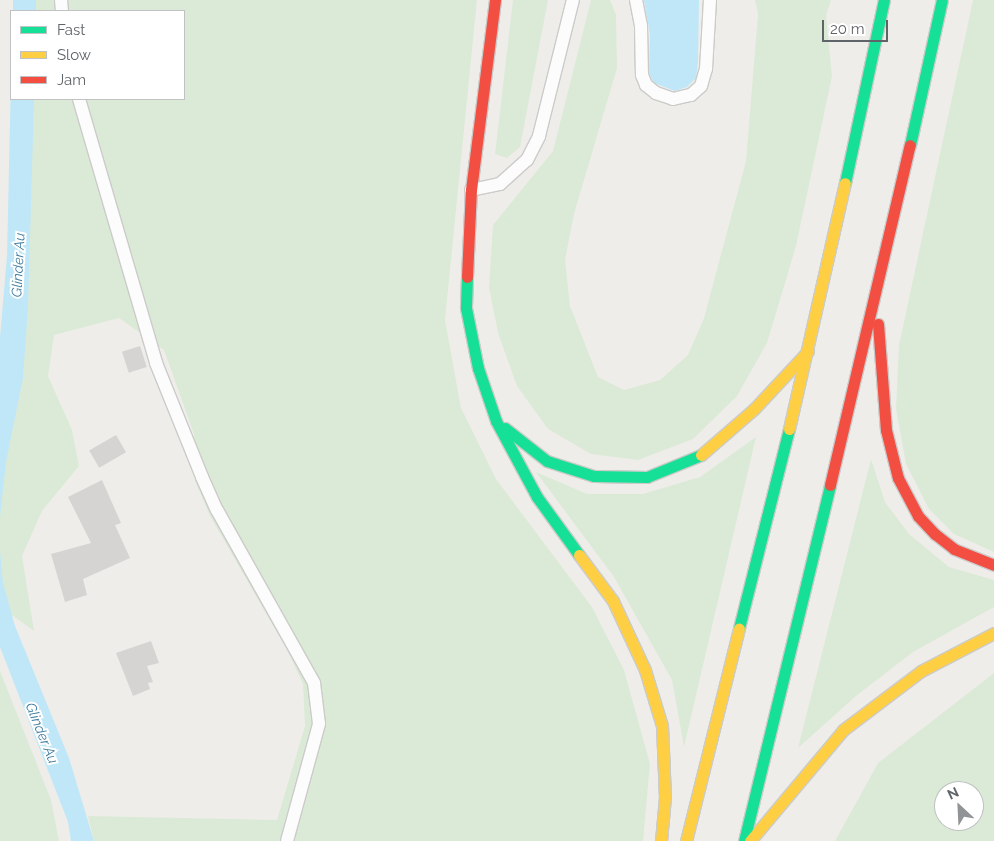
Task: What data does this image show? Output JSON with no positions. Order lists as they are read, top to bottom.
{
  "water": ["Glinder Au"],
  "legend": ["Fast", "Slow", "Jam"],
  "scale_bar": "20 m",
  "north": "top left"
}
